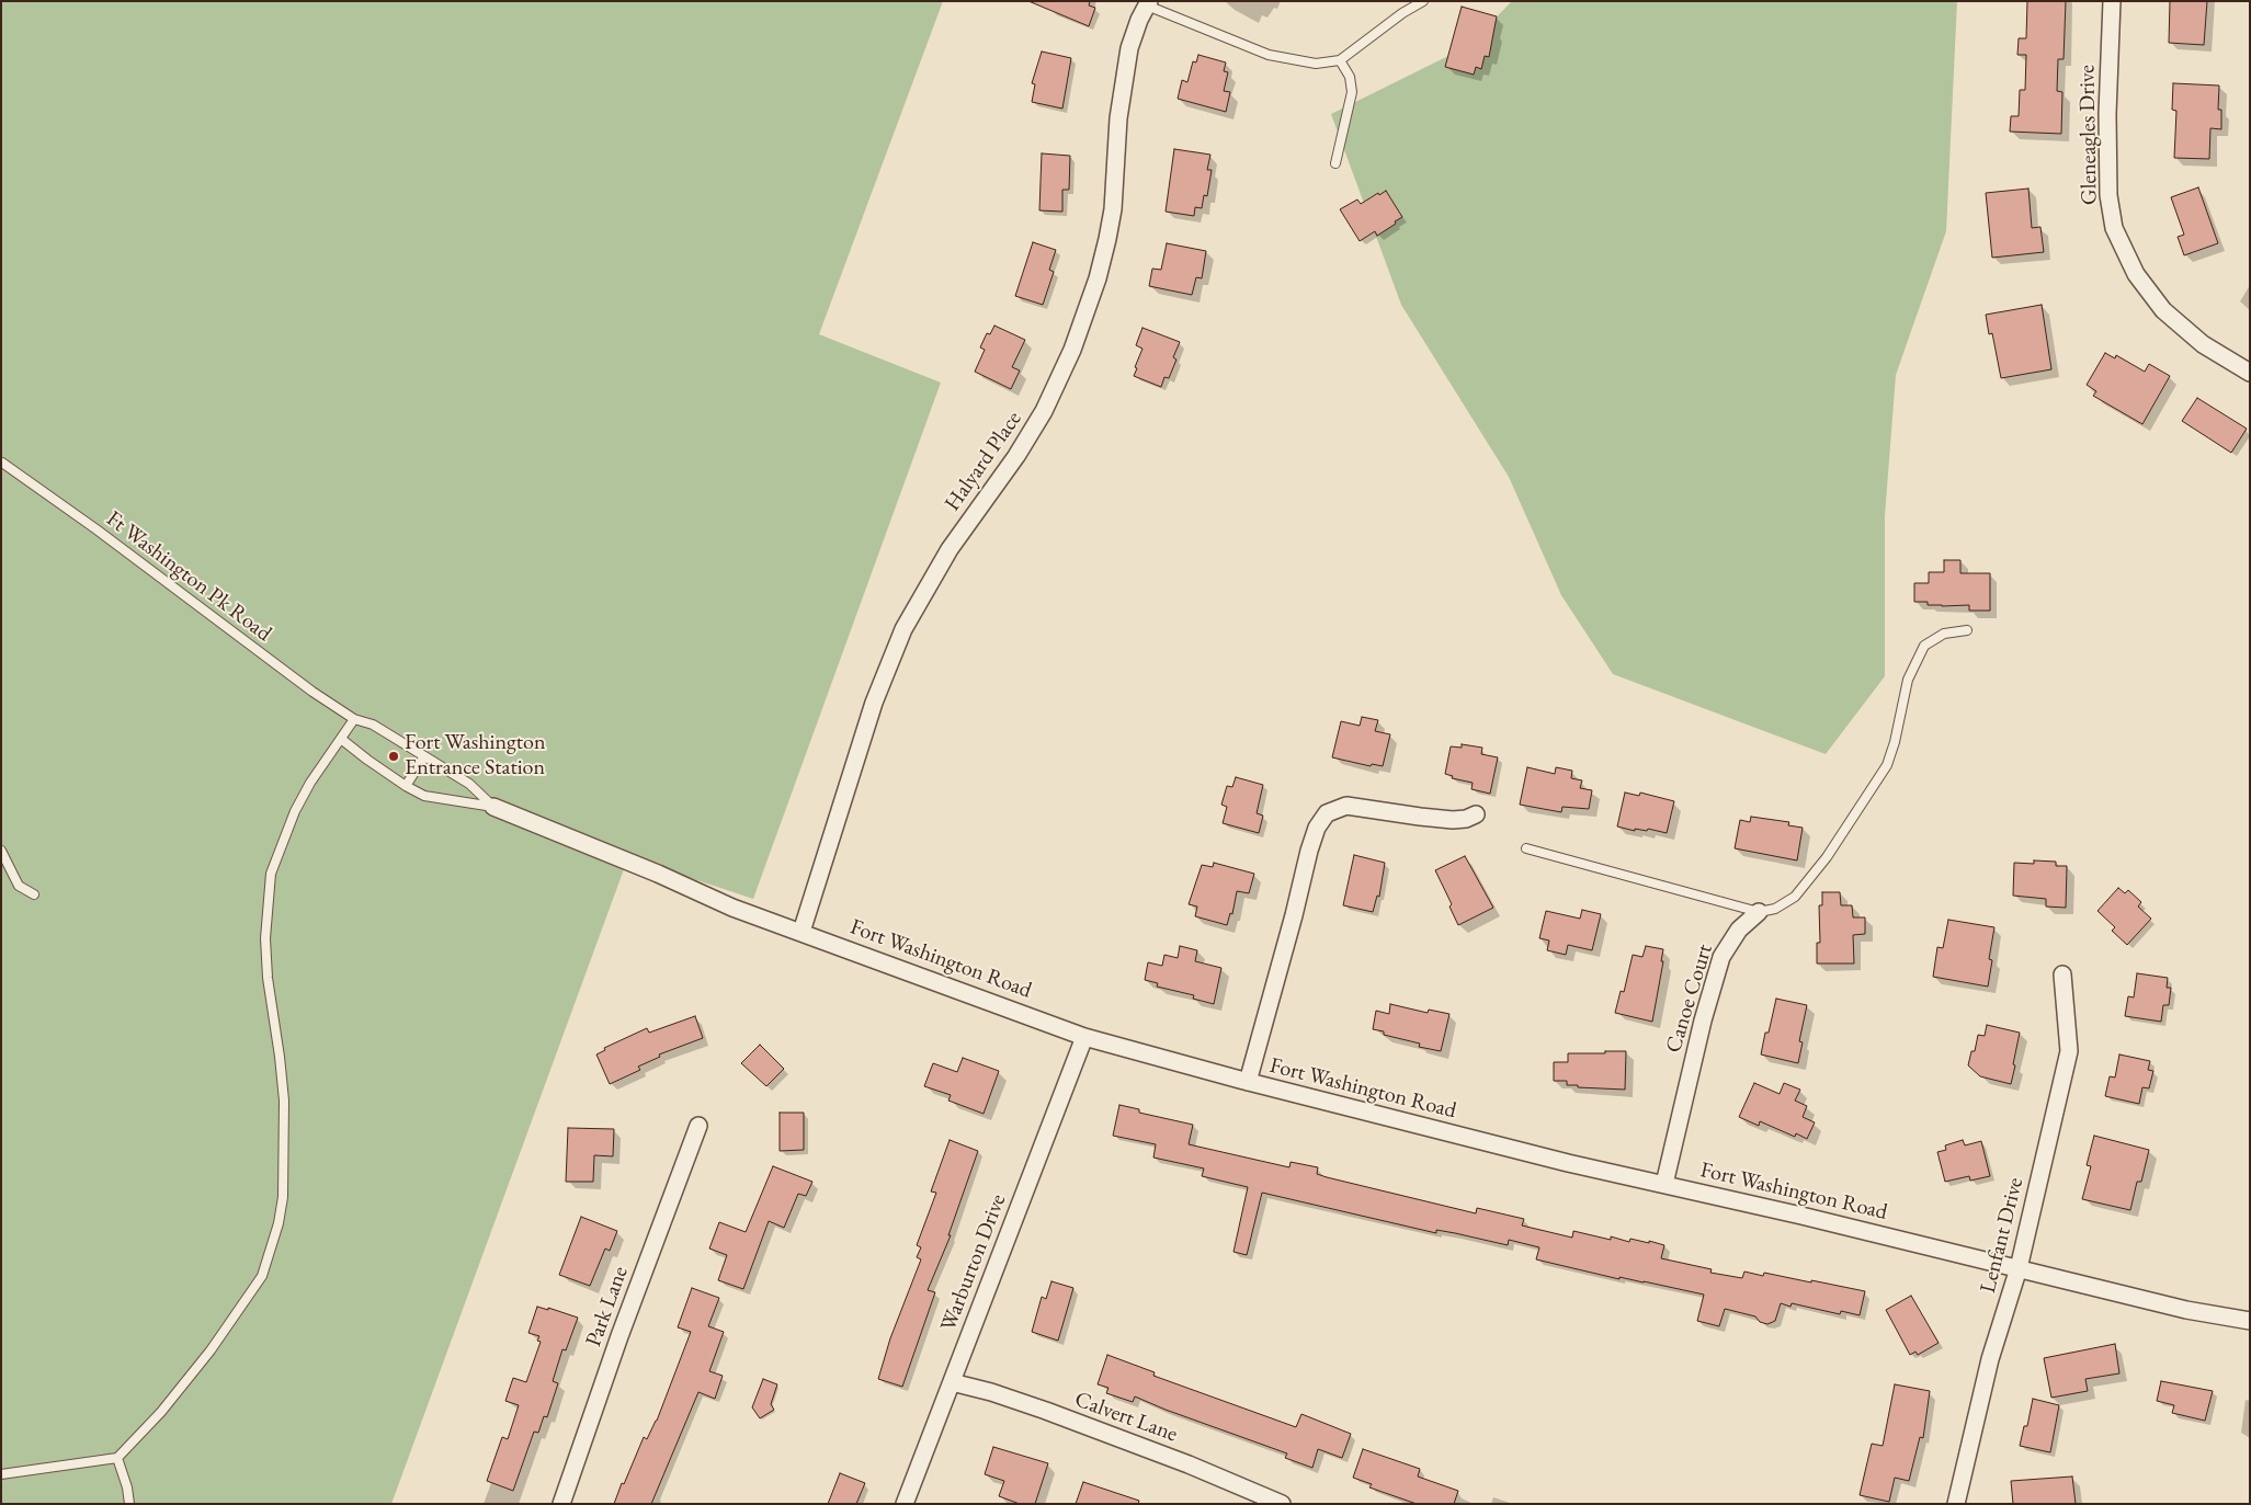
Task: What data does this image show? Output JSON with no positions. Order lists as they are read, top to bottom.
{
  "streets": {
    "street": [
      "Gleneagles Drive",
      "Halyard Place",
      "Fort Washington Road",
      "Canoe Court",
      "Lenfant Drive",
      "Warburton Drive",
      "Park Lane",
      "Calvert Lane"
    ],
    "lane": ["Ft Washington Pk Road"]
  },
  "crossings": [
    ["Halyard Place", "Fort Washington Road"],
    ["Ft Washington Pk Road", "Fort Washington Road"],
    ["Fort Washington Road", "Canoe Court"],
    ["Fort Washington Road", "Lenfant Drive"],
    ["Fort Washington Road", "Warburton Drive"],
    ["Warburton Drive", "Calvert Lane"]
  ],
  "places": ["Fort Washington Entrance Station"]
}
